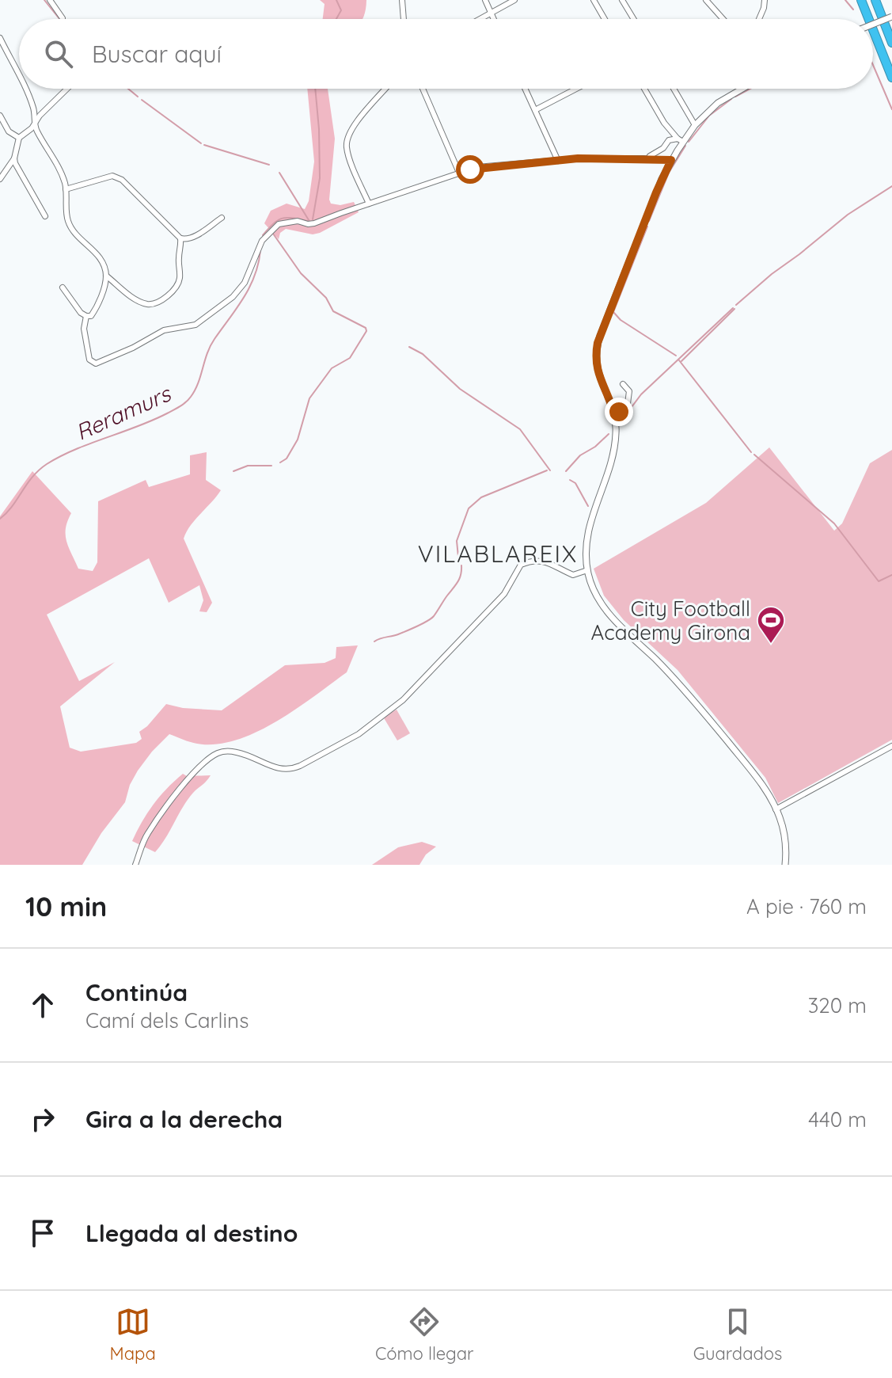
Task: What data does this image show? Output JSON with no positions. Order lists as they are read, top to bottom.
{
  "districts": ["VILABLAREIX"],
  "water": ["Reramurs"],
  "places": {
    "sports": ["City Football Academy Girona"]
  },
  "page": {
    "search": "Buscar aquí",
    "heading": ["10 min", "A pie · 760 m"],
    "list": [
      ["Continúa", "Camí dels Carlins", "320 m"],
      ["Gira a la derecha", "440 m"],
      "Llegada al destino"
    ],
    "nav": ["Mapa", "Cómo llegar", "Guardados"]
  }
}
